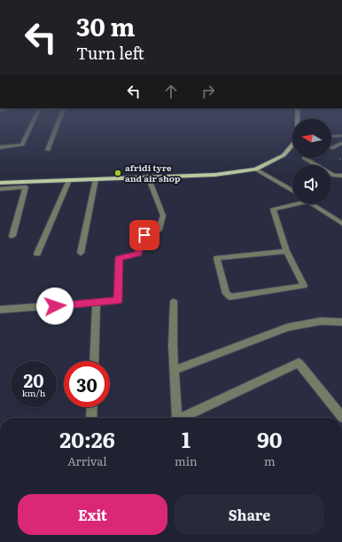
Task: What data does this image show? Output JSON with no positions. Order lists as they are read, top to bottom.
{
  "places": ["afridi tyre and air shop"],
  "north": "left",
  "page": {
    "turn": ["30 m", "Turn left"],
    "speed": "20 km/h",
    "limit": "30",
    "eta": [
      "20:26",
      "Arrival",
      "1",
      "min",
      "90",
      "m"
    ],
    "buttons": ["Exit", "Share"]
  }
}
